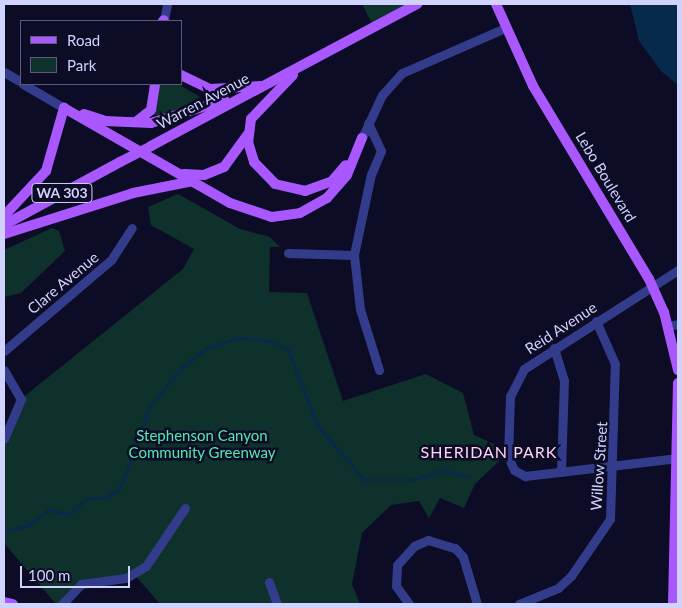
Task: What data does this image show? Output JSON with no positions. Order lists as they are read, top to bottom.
{
  "streets": {
    "main road": ["Warren Avenue", "Lebo Boulevard", "WA 303"],
    "street": ["Clare Avenue", "Reid Avenue", "Willow Street"]
  },
  "crossings": [
    ["Lebo Boulevard", "Reid Avenue"],
    ["Reid Avenue", "Willow Street"]
  ],
  "districts": ["SHERIDAN PARK"],
  "parks": ["Stephenson Canyon Community Greenway"],
  "legend": ["Road", "Park"],
  "scale_bar": "100 m"
}
